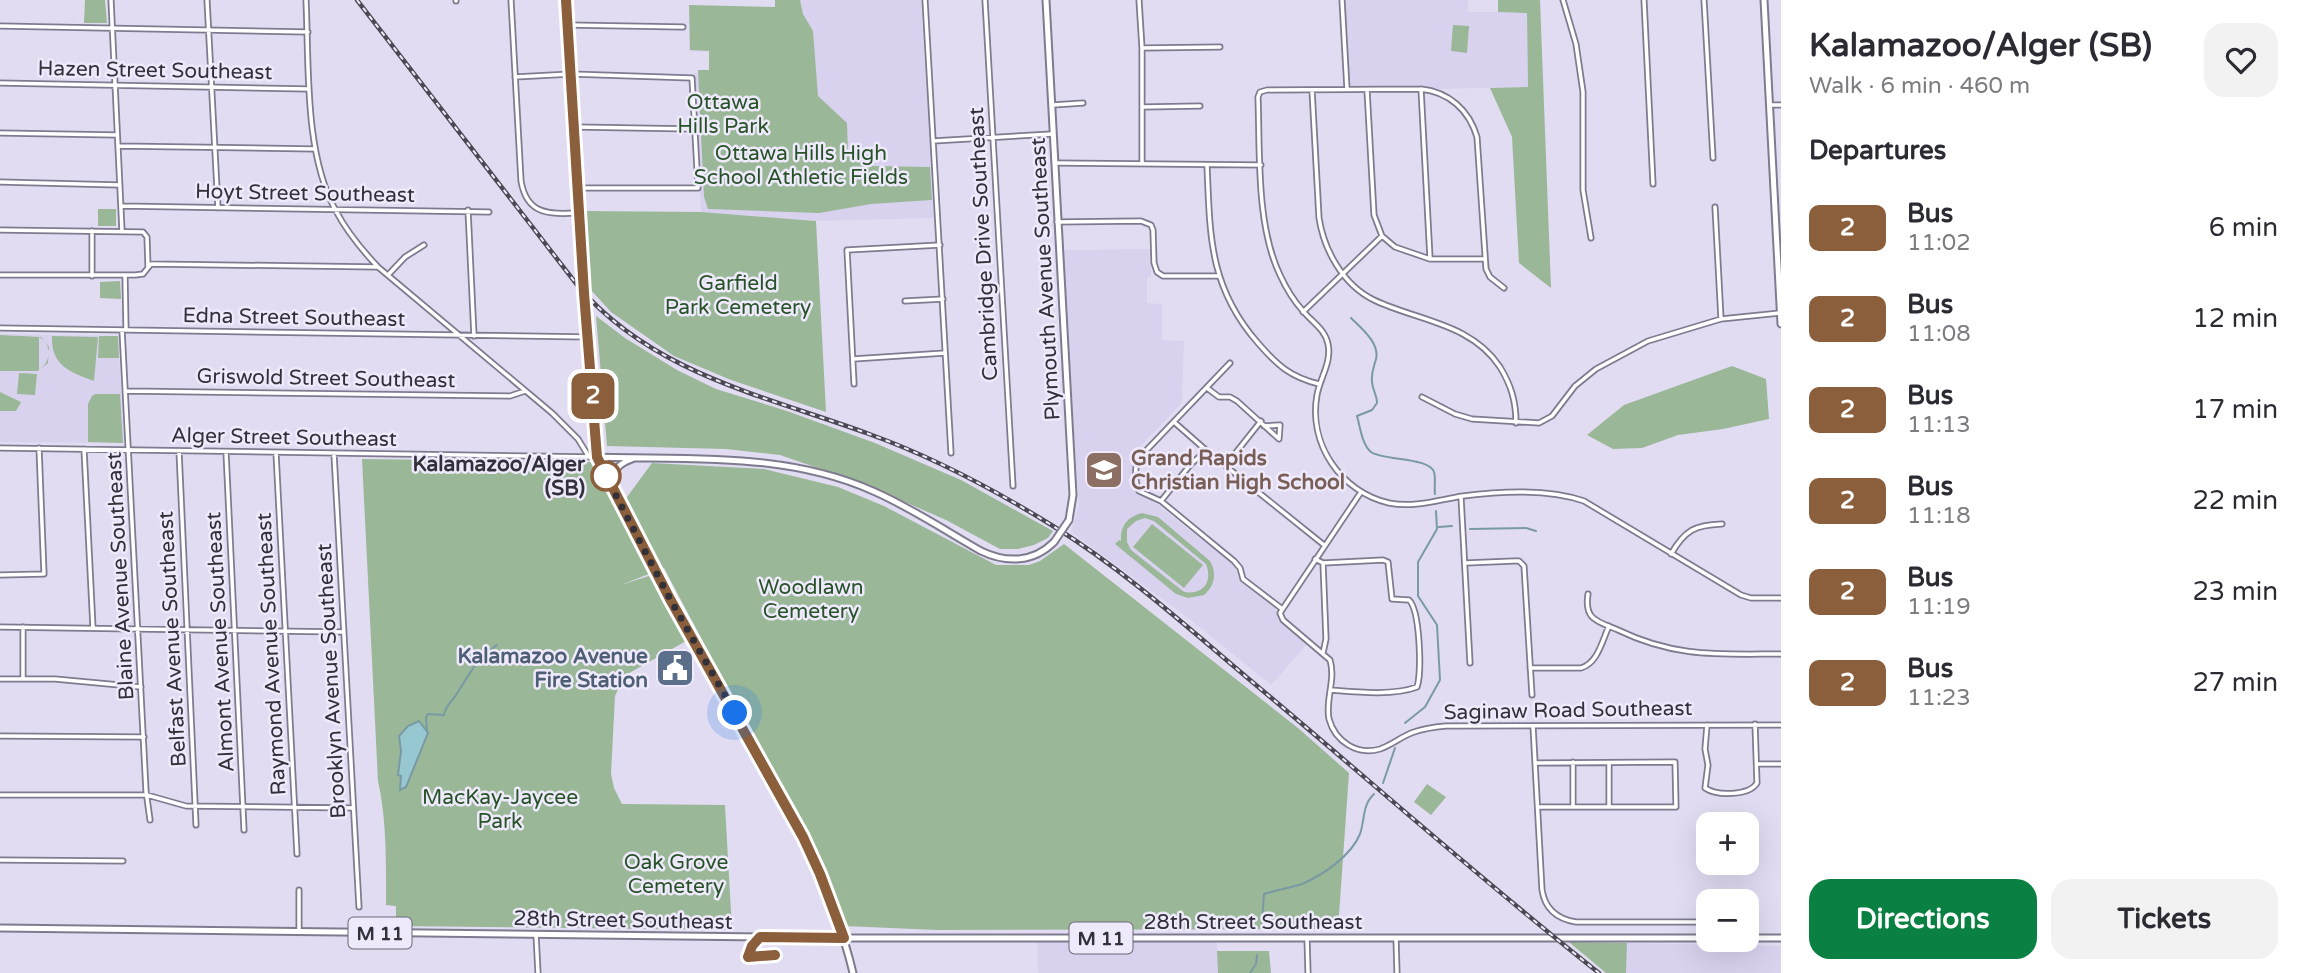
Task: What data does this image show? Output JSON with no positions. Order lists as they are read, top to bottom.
{
  "streets": {
    "main road": [
      "Plymouth Avenue Southeast",
      "Alger Street Southeast",
      "28th Street Southeast",
      "M 11"
    ],
    "street": [
      "Hazen Street Southeast",
      "Hoyt Street Southeast",
      "Cambridge Drive Southeast",
      "Edna Street Southeast",
      "Griswold Street Southeast",
      "Blaine Avenue Southeast",
      "Belfast Avenue Southeast",
      "Almont Avenue Southeast",
      "Raymond Avenue Southeast",
      "Brooklyn Avenue Southeast",
      "Saginaw Road Southeast"
    ]
  },
  "crossings": [
    ["Plymouth Avenue Southeast", "Alger Street Southeast"],
    ["Edna Street Southeast", "Blaine Avenue Southeast"],
    ["Griswold Street Southeast", "Blaine Avenue Southeast"],
    ["Alger Street Southeast", "Blaine Avenue Southeast"],
    ["Alger Street Southeast", "Belfast Avenue Southeast"],
    ["Alger Street Southeast", "Almont Avenue Southeast"],
    ["Alger Street Southeast", "Raymond Avenue Southeast"],
    ["Alger Street Southeast", "Brooklyn Avenue Southeast"]
  ],
  "parks": [
    "Ottawa Hills Park",
    "Ottawa Hills High School Athletic Fields",
    "Garfield Park Cemetery",
    "Woodlawn Cemetery",
    "MacKay-Jaycee Park",
    "Oak Grove Cemetery"
  ],
  "places": {
    "school or university": ["Grand Rapids Christian High School"],
    "other": ["Kalamazoo/Alger (SB)"],
    "public building": ["Kalamazoo Avenue Fire Station"]
  },
  "lines": ["bus line 2"],
  "page": {
    "on_map": "2",
    "heading": [
      ["Kalamazoo/Alger (SB)", "Walk · 6 min · 460 m"],
      "Departures"
    ],
    "list": [
      {
        "mark": "2",
        "name": "Bus",
        "note": "11:02",
        "value": "6 min"
      },
      {
        "mark": "2",
        "name": "Bus",
        "note": "11:08",
        "value": "12 min"
      },
      {
        "mark": "2",
        "name": "Bus",
        "note": "11:13",
        "value": "17 min"
      },
      {
        "mark": "2",
        "name": "Bus",
        "note": "11:18",
        "value": "22 min"
      },
      {
        "mark": "2",
        "name": "Bus",
        "note": "11:19",
        "value": "23 min"
      },
      {
        "mark": "2",
        "name": "Bus",
        "note": "11:23",
        "value": "27 min"
      }
    ],
    "map_buttons": ["+", "−"],
    "buttons": ["Directions", "Tickets"]
  }
}
